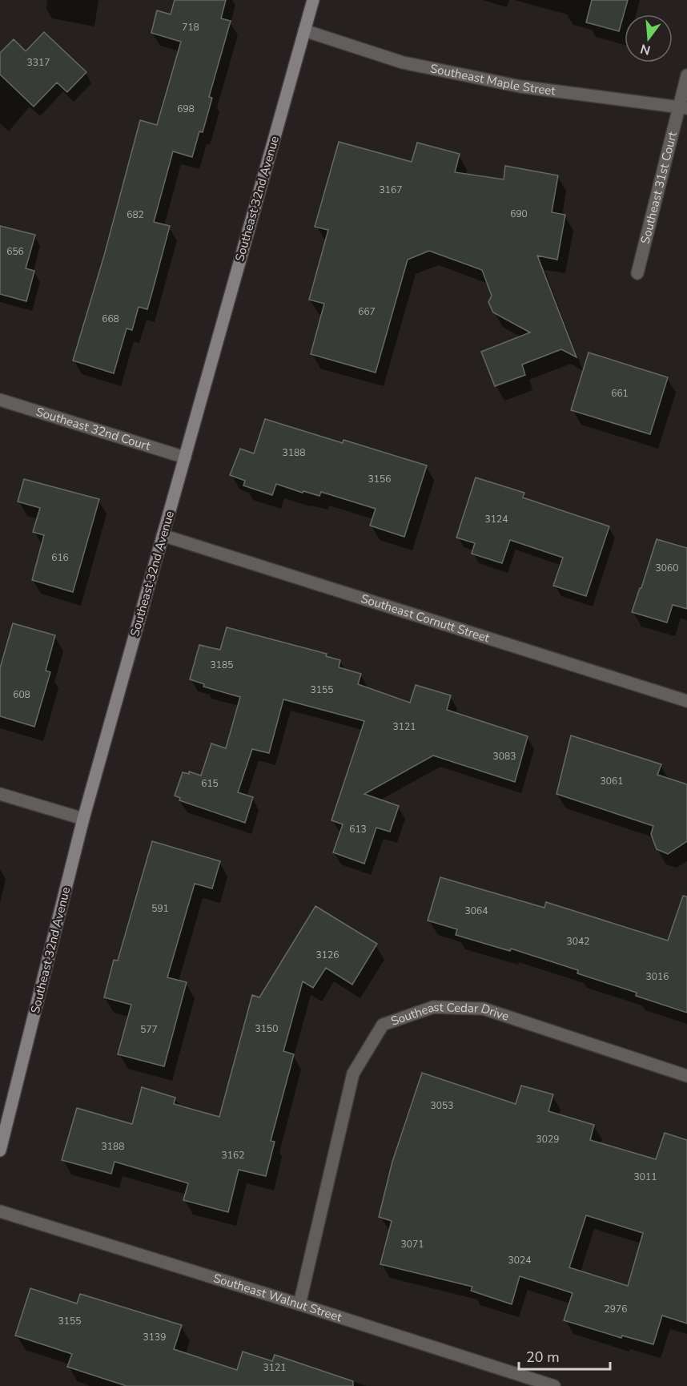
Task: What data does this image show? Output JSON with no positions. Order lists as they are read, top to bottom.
{
  "streets": {
    "main road": ["Southeast 32nd Avenue"],
    "street": [
      "Southeast Maple Street",
      "Southeast 31st Court",
      "Southeast 32nd Court",
      "Southeast Cornutt Street",
      "Southeast Cedar Drive",
      "Southeast Walnut Street"
    ]
  },
  "crossings": [
    ["Southeast Maple Street", "Southeast 31st Court"],
    ["Southeast Maple Street", "Southeast 32nd Avenue"],
    ["Southeast 32nd Avenue", "Southeast 32nd Court"],
    ["Southeast 32nd Avenue", "Southeast Cornutt Street"],
    ["Southeast Cedar Drive", "Southeast Walnut Street"]
  ],
  "house_numbers": [
    "718",
    "3317",
    "698",
    "3167",
    "690",
    "682",
    "656",
    "667",
    "668",
    "661",
    "3188",
    "3156",
    "3124",
    "616",
    "3060",
    "3185",
    "3155",
    "608",
    "3121",
    "3083",
    "3061",
    "615",
    "613",
    "591",
    "3064",
    "3042",
    "3126",
    "3016",
    "3150",
    "577",
    "3053",
    "3029",
    "3188",
    "3162",
    "3011",
    "3071",
    "3024",
    "2976",
    "3155",
    "3139",
    "3121"
  ],
  "scale_bar": "20 m",
  "north": "bottom"
}
